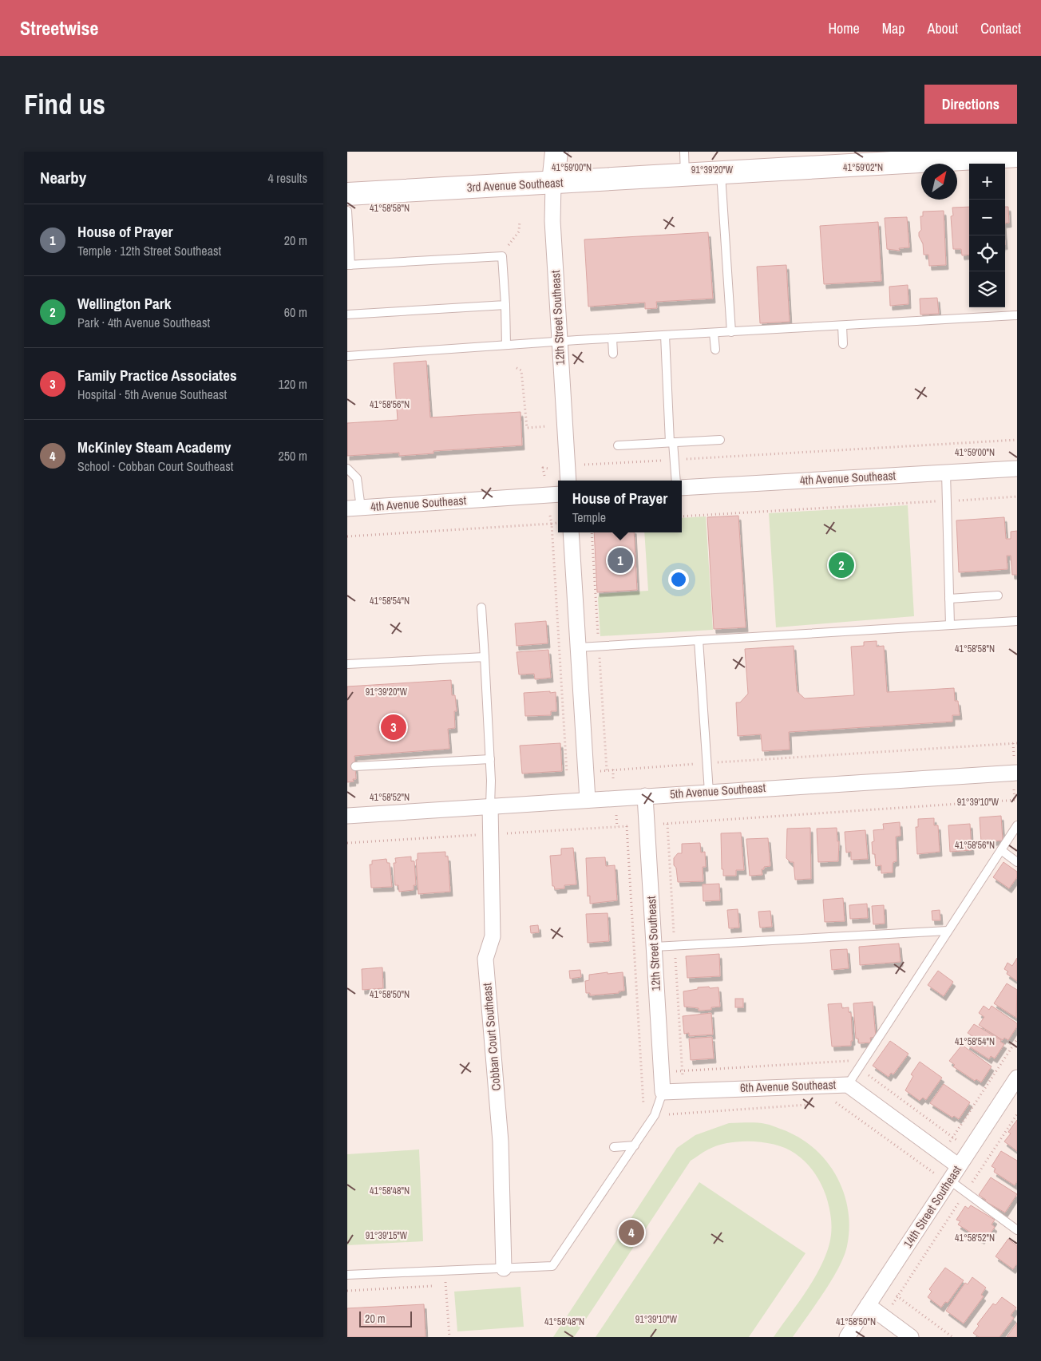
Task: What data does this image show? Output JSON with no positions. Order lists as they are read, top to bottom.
{
  "streets": {
    "main road": ["3rd Avenue Southeast", "12th Street Southeast"],
    "street": [
      "4th Avenue Southeast",
      "5th Avenue Southeast",
      "Cobban Court Southeast",
      "6th Avenue Southeast",
      "14th Street Southeast"
    ]
  },
  "crossings": [
    ["3rd Avenue Southeast", "12th Street Southeast"],
    ["12th Street Southeast", "5th Avenue Southeast"],
    ["12th Street Southeast", "6th Avenue Southeast"],
    ["5th Avenue Southeast", "Cobban Court Southeast"],
    ["6th Avenue Southeast", "14th Street Southeast"]
  ],
  "scale_bar": "20 m",
  "north": "top right",
  "page": {
    "header": "Streetwise",
    "nav": [
      "Home",
      "Map",
      "About",
      "Contact"
    ],
    "buttons": "Directions",
    "title": "Find us",
    "heading": ["Nearby", "4 results"],
    "map_buttons": ["+", "−"],
    "list": [
      {
        "mark": "1",
        "name": "House of Prayer",
        "note": "Temple · 12th Street Southeast",
        "value": "20 m"
      },
      {
        "mark": "2",
        "name": "Wellington Park",
        "note": "Park · 4th Avenue Southeast",
        "value": "60 m"
      },
      {
        "mark": "3",
        "name": "Family Practice Associates",
        "note": "Hospital · 5th Avenue Southeast",
        "value": "120 m"
      },
      {
        "mark": "4",
        "name": "McKinley Steam Academy",
        "note": "School · Cobban Court Southeast",
        "value": "250 m"
      }
    ],
    "popup": ["House of Prayer", "Temple"],
    "pins": [
      "1",
      "2",
      "3",
      "4"
    ],
    "scale": "20 m"
  },
  "coordinates": [
    "41°59'00\"N",
    "41°59'02\"N",
    "91°39'20\"W",
    "41°58'58\"N",
    "41°58'56\"N",
    "41°58'54\"N",
    "41°58'52\"N",
    "91°39'10\"W",
    "41°58'50\"N",
    "41°58'48\"N",
    "91°39'15\"W"
  ]
}
